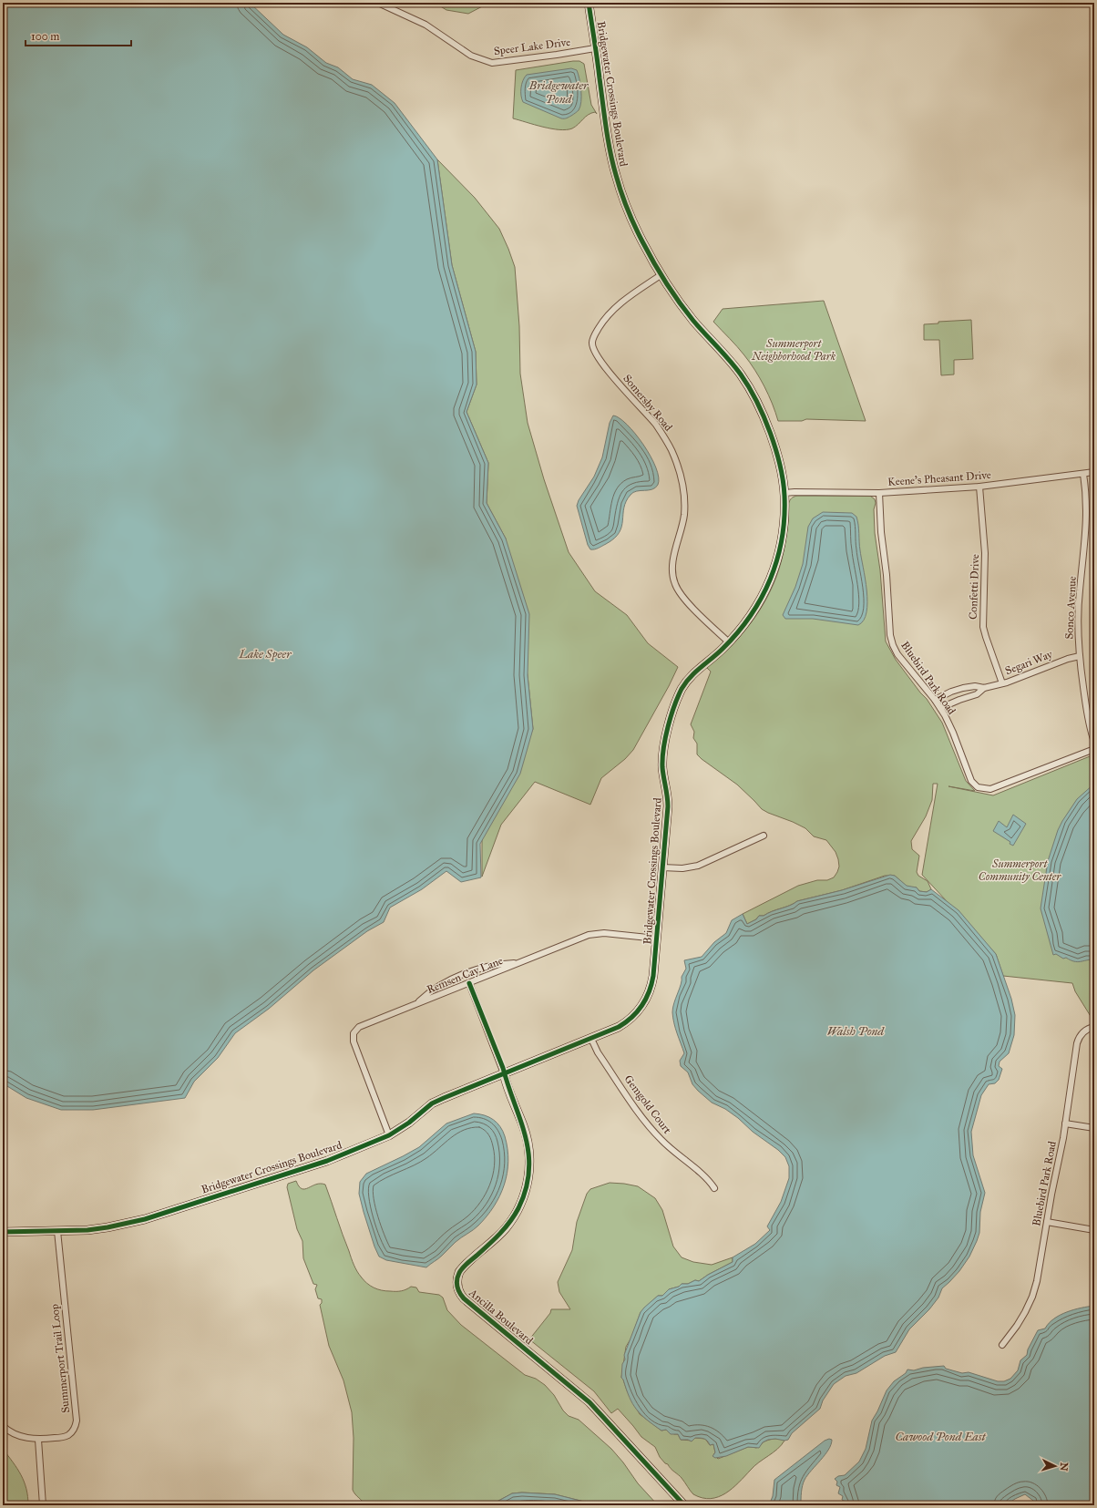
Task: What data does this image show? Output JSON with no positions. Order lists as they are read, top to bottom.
{
  "streets": {
    "street": [
      "Speer Lake Drive",
      "Bridgewater Crossings Boulevard",
      "Somersby Road",
      "Keene's Pheasant Drive",
      "Confetti Drive",
      "Sonco Avenue",
      "Segari Way",
      "Bluebird Park Road",
      "Remsen Cay Lane",
      "Gemgold Court",
      "Ancilla Boulevard",
      "Summerport Trail Loop"
    ]
  },
  "crossings": [
    ["Speer Lake Drive", "Bridgewater Crossings Boulevard"],
    ["Bridgewater Crossings Boulevard", "Somersby Road"],
    ["Bridgewater Crossings Boulevard", "Keene's Pheasant Drive"],
    ["Bridgewater Crossings Boulevard", "Remsen Cay Lane"],
    ["Bridgewater Crossings Boulevard", "Gemgold Court"],
    ["Bridgewater Crossings Boulevard", "Ancilla Boulevard"],
    ["Bridgewater Crossings Boulevard", "Summerport Trail Loop"],
    ["Keene's Pheasant Drive", "Confetti Drive"],
    ["Keene's Pheasant Drive", "Sonco Avenue"],
    ["Keene's Pheasant Drive", "Bluebird Park Road"],
    ["Confetti Drive", "Segari Way"],
    ["Sonco Avenue", "Segari Way"],
    ["Segari Way", "Bluebird Park Road"],
    ["Remsen Cay Lane", "Ancilla Boulevard"]
  ],
  "water": [
    "Bridgewater Pond",
    "Lake Speer",
    "Walsh Pond",
    "Cawood Pond East"
  ],
  "parks": ["Summerport Neighborhood Park", "Summerport Community Center"],
  "scale_bar": "100 m",
  "north": "right"
}
